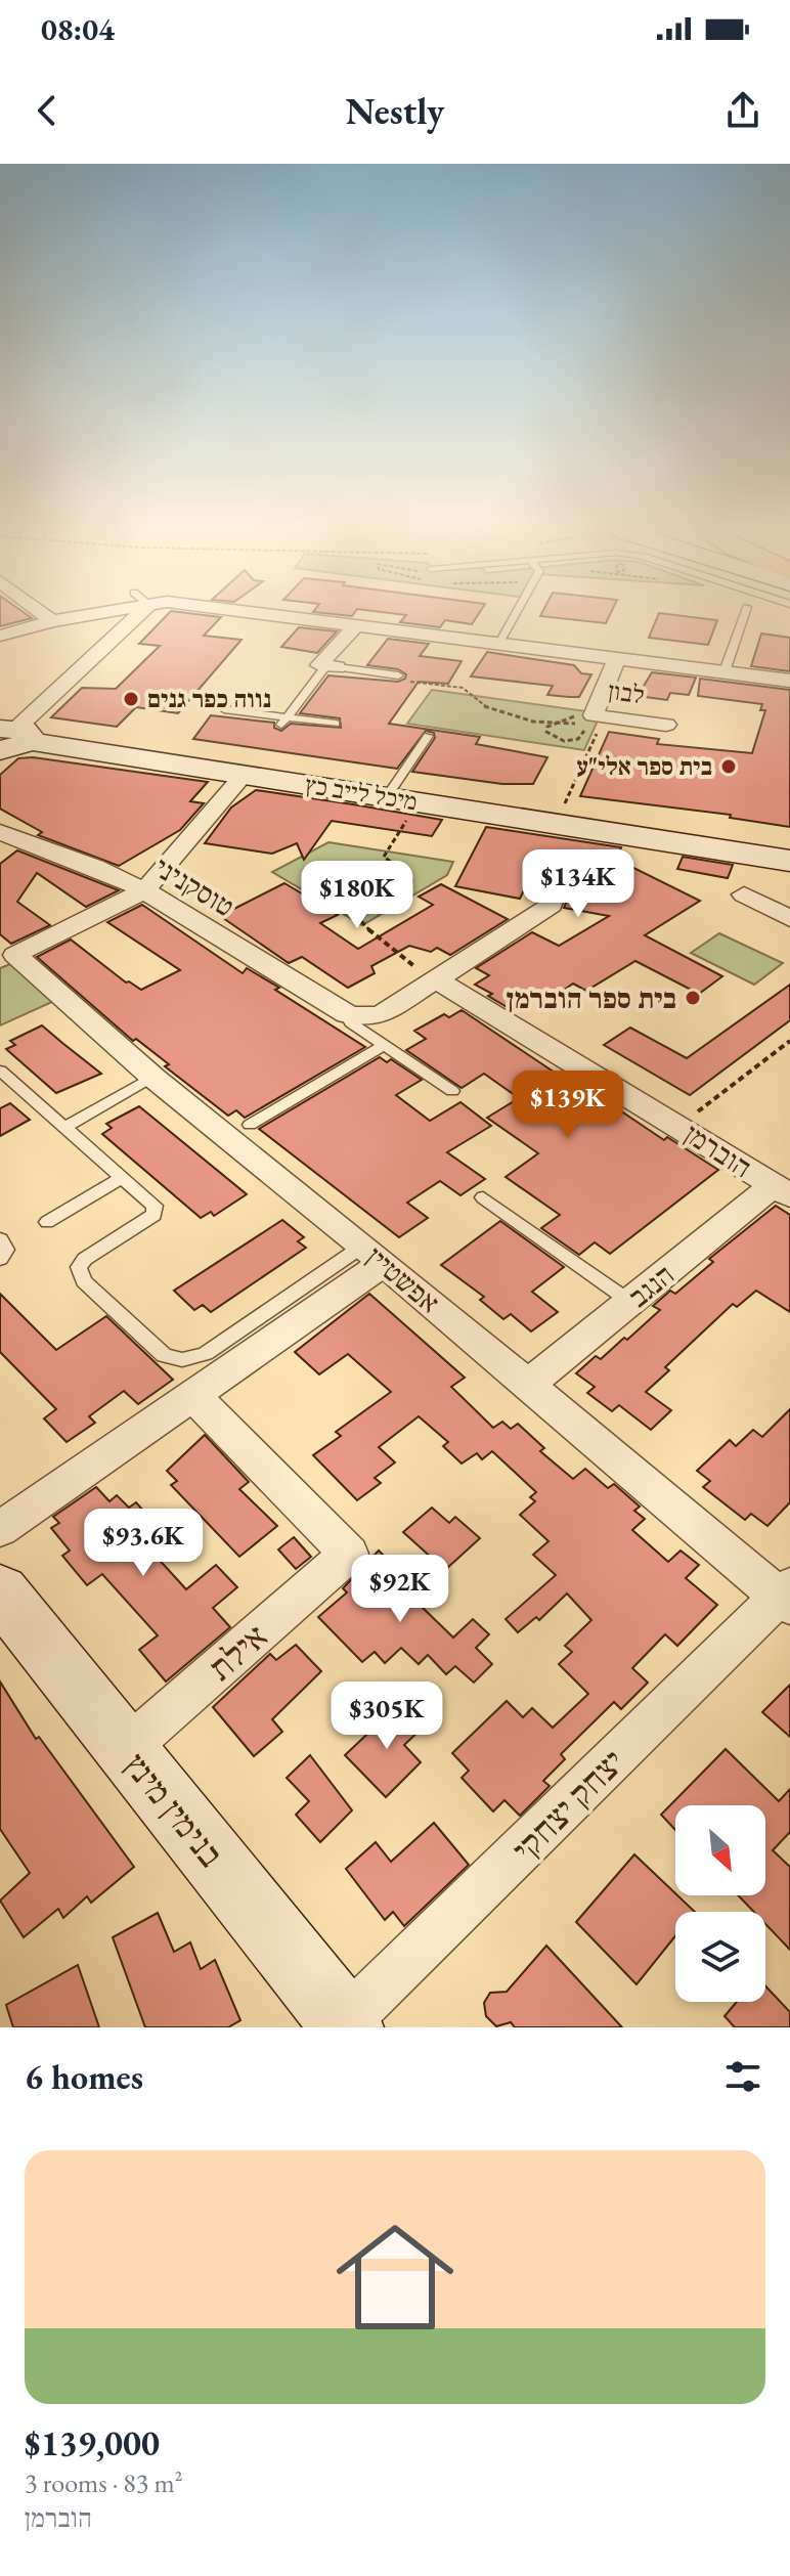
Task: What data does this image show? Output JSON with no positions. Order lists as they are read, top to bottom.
{
  "streets": {
    "street": [
      "לבון",
      "מיכל לייב כץ",
      "טוסקניני",
      "הוברמן",
      "אפשטיין",
      "הנגב",
      "אילת",
      "יצחק יצחקי",
      "בנימין מינץ"
    ]
  },
  "crossings": [
    ["טוסקניני", "אפשטיין"],
    ["הוברמן", "הנגב"],
    ["אפשטיין", "הנגב"],
    ["אפשטיין", "יצחק יצחקי"],
    ["אילת", "בנימין מינץ"],
    ["יצחק יצחקי", "בנימין מינץ"]
  ],
  "places": ["נווה כפר גנים", "בית ספר אלי\"ע", "בית ספר הוברמן"],
  "north": "bottom right",
  "page": {
    "status": "08:04",
    "header": "Nestly",
    "price": [
      "$134K",
      "$180K",
      "$139K",
      "$93.6K",
      "$92K",
      "$305K"
    ],
    "heading": "6 homes",
    "list": [
      {
        "name": "$139,000",
        "note": "3 rooms · 83 m² · הוברמן"
      }
    ]
  }
}
